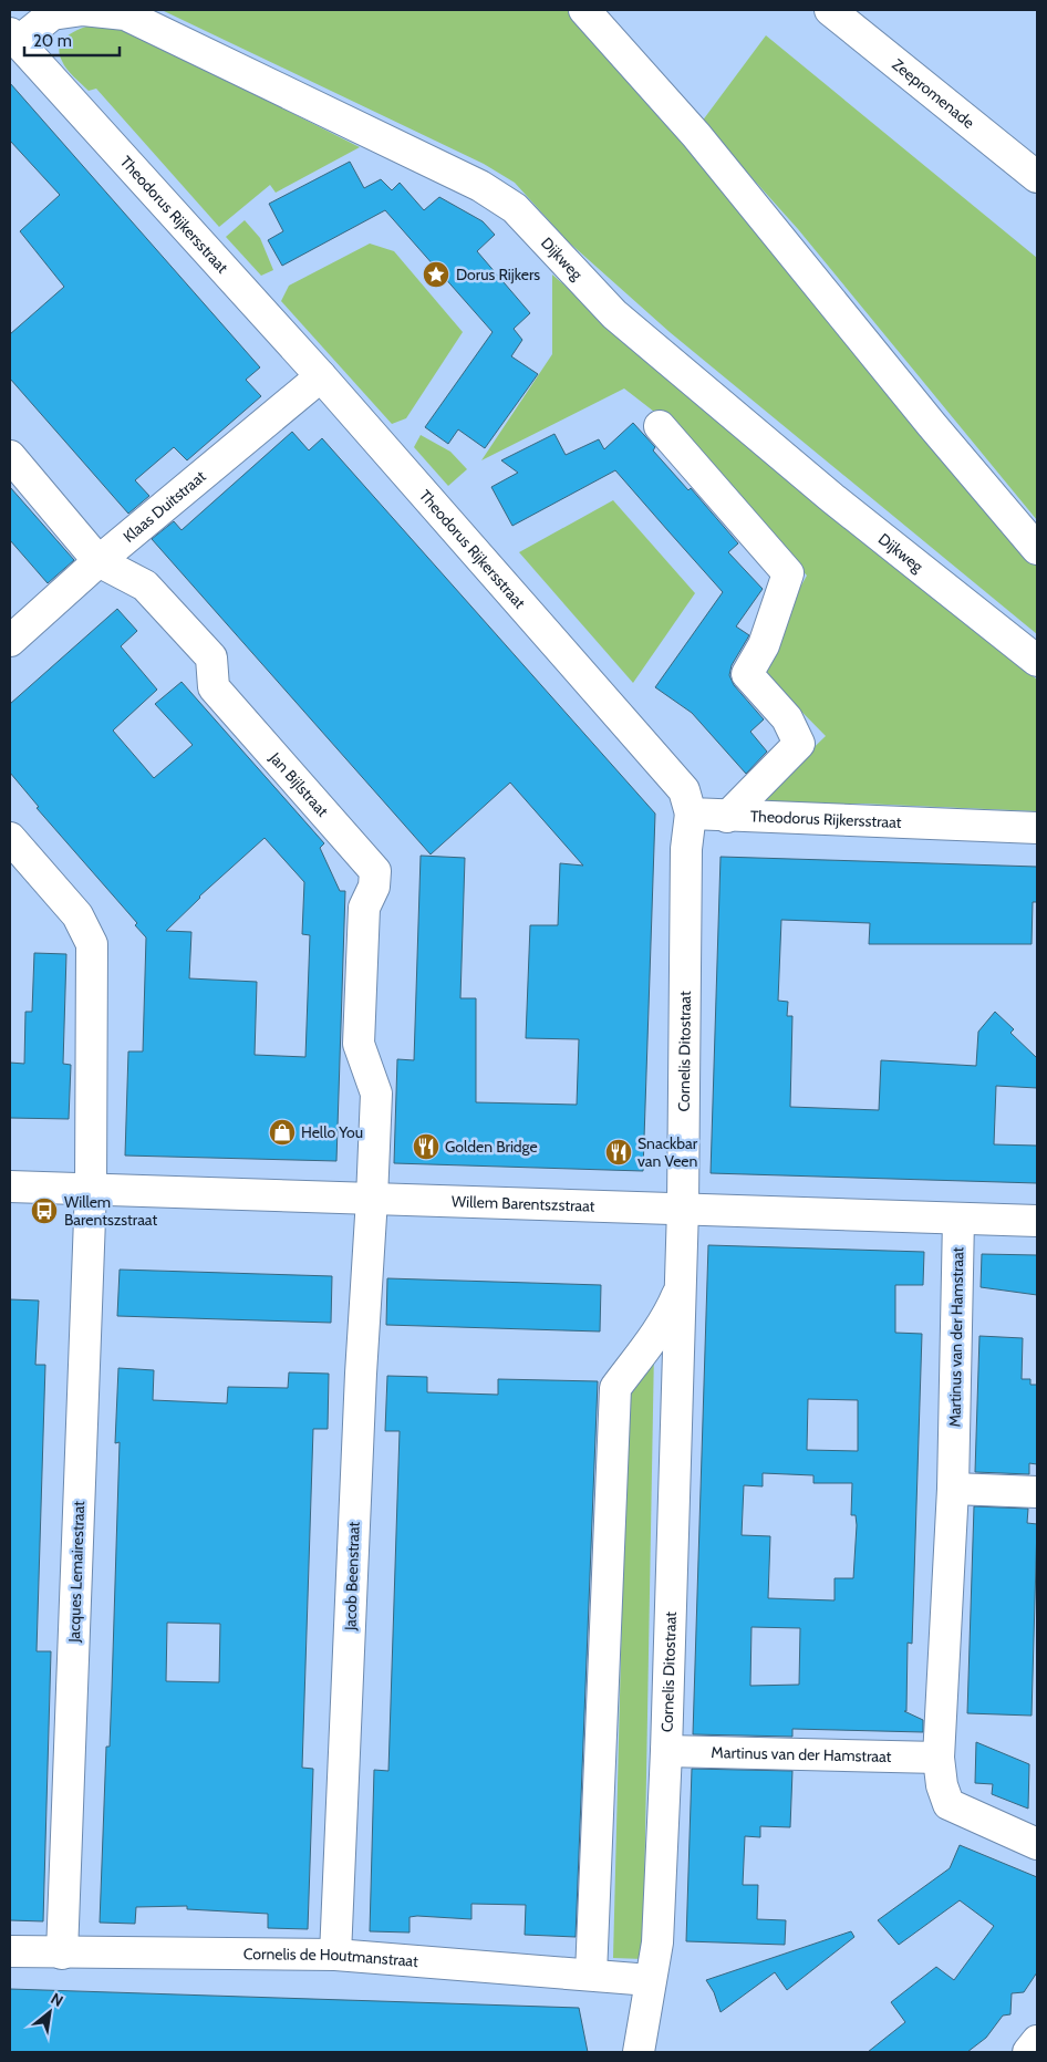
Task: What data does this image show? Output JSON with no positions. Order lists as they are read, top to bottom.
{
  "streets": {
    "street": [
      "Zeepromenade",
      "Theodorus Rijkersstraat",
      "Dijkweg",
      "Klaas Duitstraat",
      "Jan Bijlstraat",
      "Cornelis Ditostraat",
      "Willem Barentszstraat",
      "Martinus van der Hamstraat",
      "Jacques Lemairestraat",
      "Jacob Beenstraat",
      "Cornelis de Houtmanstraat"
    ]
  },
  "crossings": [
    ["Theodorus Rijkersstraat", "Dijkweg"],
    ["Theodorus Rijkersstraat", "Klaas Duitstraat"],
    ["Theodorus Rijkersstraat", "Cornelis Ditostraat"],
    ["Klaas Duitstraat", "Jan Bijlstraat"],
    ["Jan Bijlstraat", "Willem Barentszstraat"],
    ["Jan Bijlstraat", "Jacob Beenstraat"],
    ["Cornelis Ditostraat", "Willem Barentszstraat"],
    ["Cornelis Ditostraat", "Martinus van der Hamstraat"],
    ["Cornelis Ditostraat", "Cornelis de Houtmanstraat"],
    ["Willem Barentszstraat", "Martinus van der Hamstraat"],
    ["Willem Barentszstraat", "Jacques Lemairestraat"],
    ["Willem Barentszstraat", "Jacob Beenstraat"],
    ["Jacques Lemairestraat", "Cornelis de Houtmanstraat"],
    ["Jacob Beenstraat", "Cornelis de Houtmanstraat"]
  ],
  "places": {
    "place": ["Dorus Rijkers"],
    "shop": ["Hello You"],
    "restaurant": ["Golden Bridge", "Snackbar van Veen"],
    "bus stop": ["Willem Barentszstraat"]
  },
  "scale_bar": "20 m",
  "north": "top right"
}
